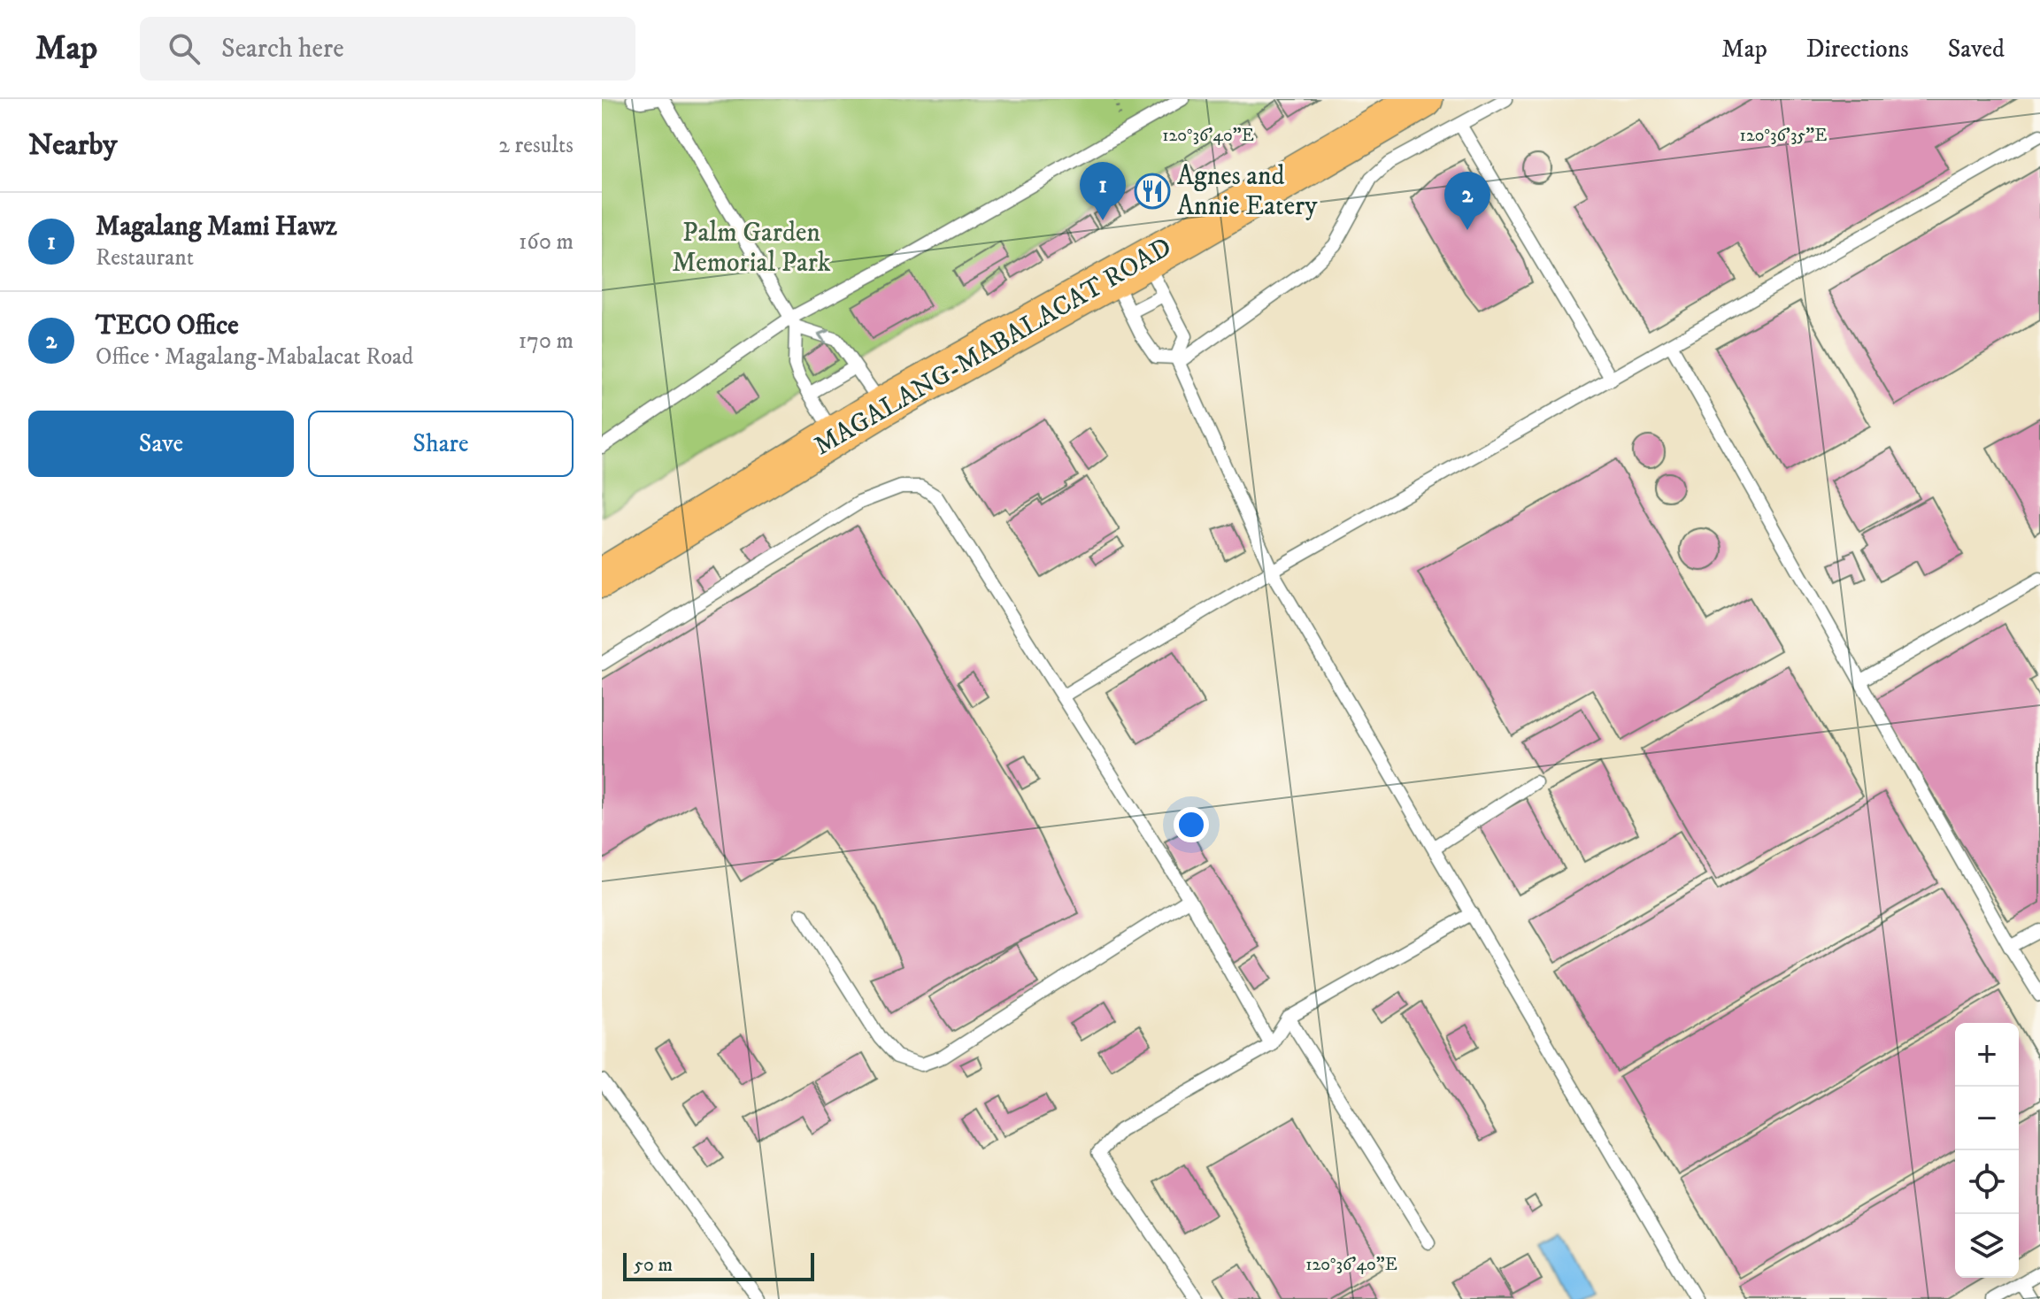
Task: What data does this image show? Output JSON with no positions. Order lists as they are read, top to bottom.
{
  "streets": {
    "main road": ["MAGALANG-MABALACAT ROAD"]
  },
  "parks": ["Palm Garden Memorial Park"],
  "places": {
    "restaurant": ["Agnes and Annie Eatery"]
  },
  "scale_bar": "50 m",
  "page": {
    "header": "Map",
    "search": "Search here",
    "nav": ["Map", "Directions", "Saved"],
    "heading": ["Nearby", "2 results"],
    "pins": ["1", "2"],
    "list": [
      {
        "mark": "1",
        "name": "Magalang Mami Hawz",
        "note": "Restaurant",
        "value": "160 m"
      },
      {
        "mark": "2",
        "name": "TECO Office",
        "note": "Office · Magalang-Mabalacat Road",
        "value": "170 m"
      }
    ],
    "buttons": ["Save", "Share"],
    "map_buttons": ["+", "−"],
    "scale": "50 m"
  },
  "coordinates": ["120°36'40\"E", "120°36'35\"E"]
}
